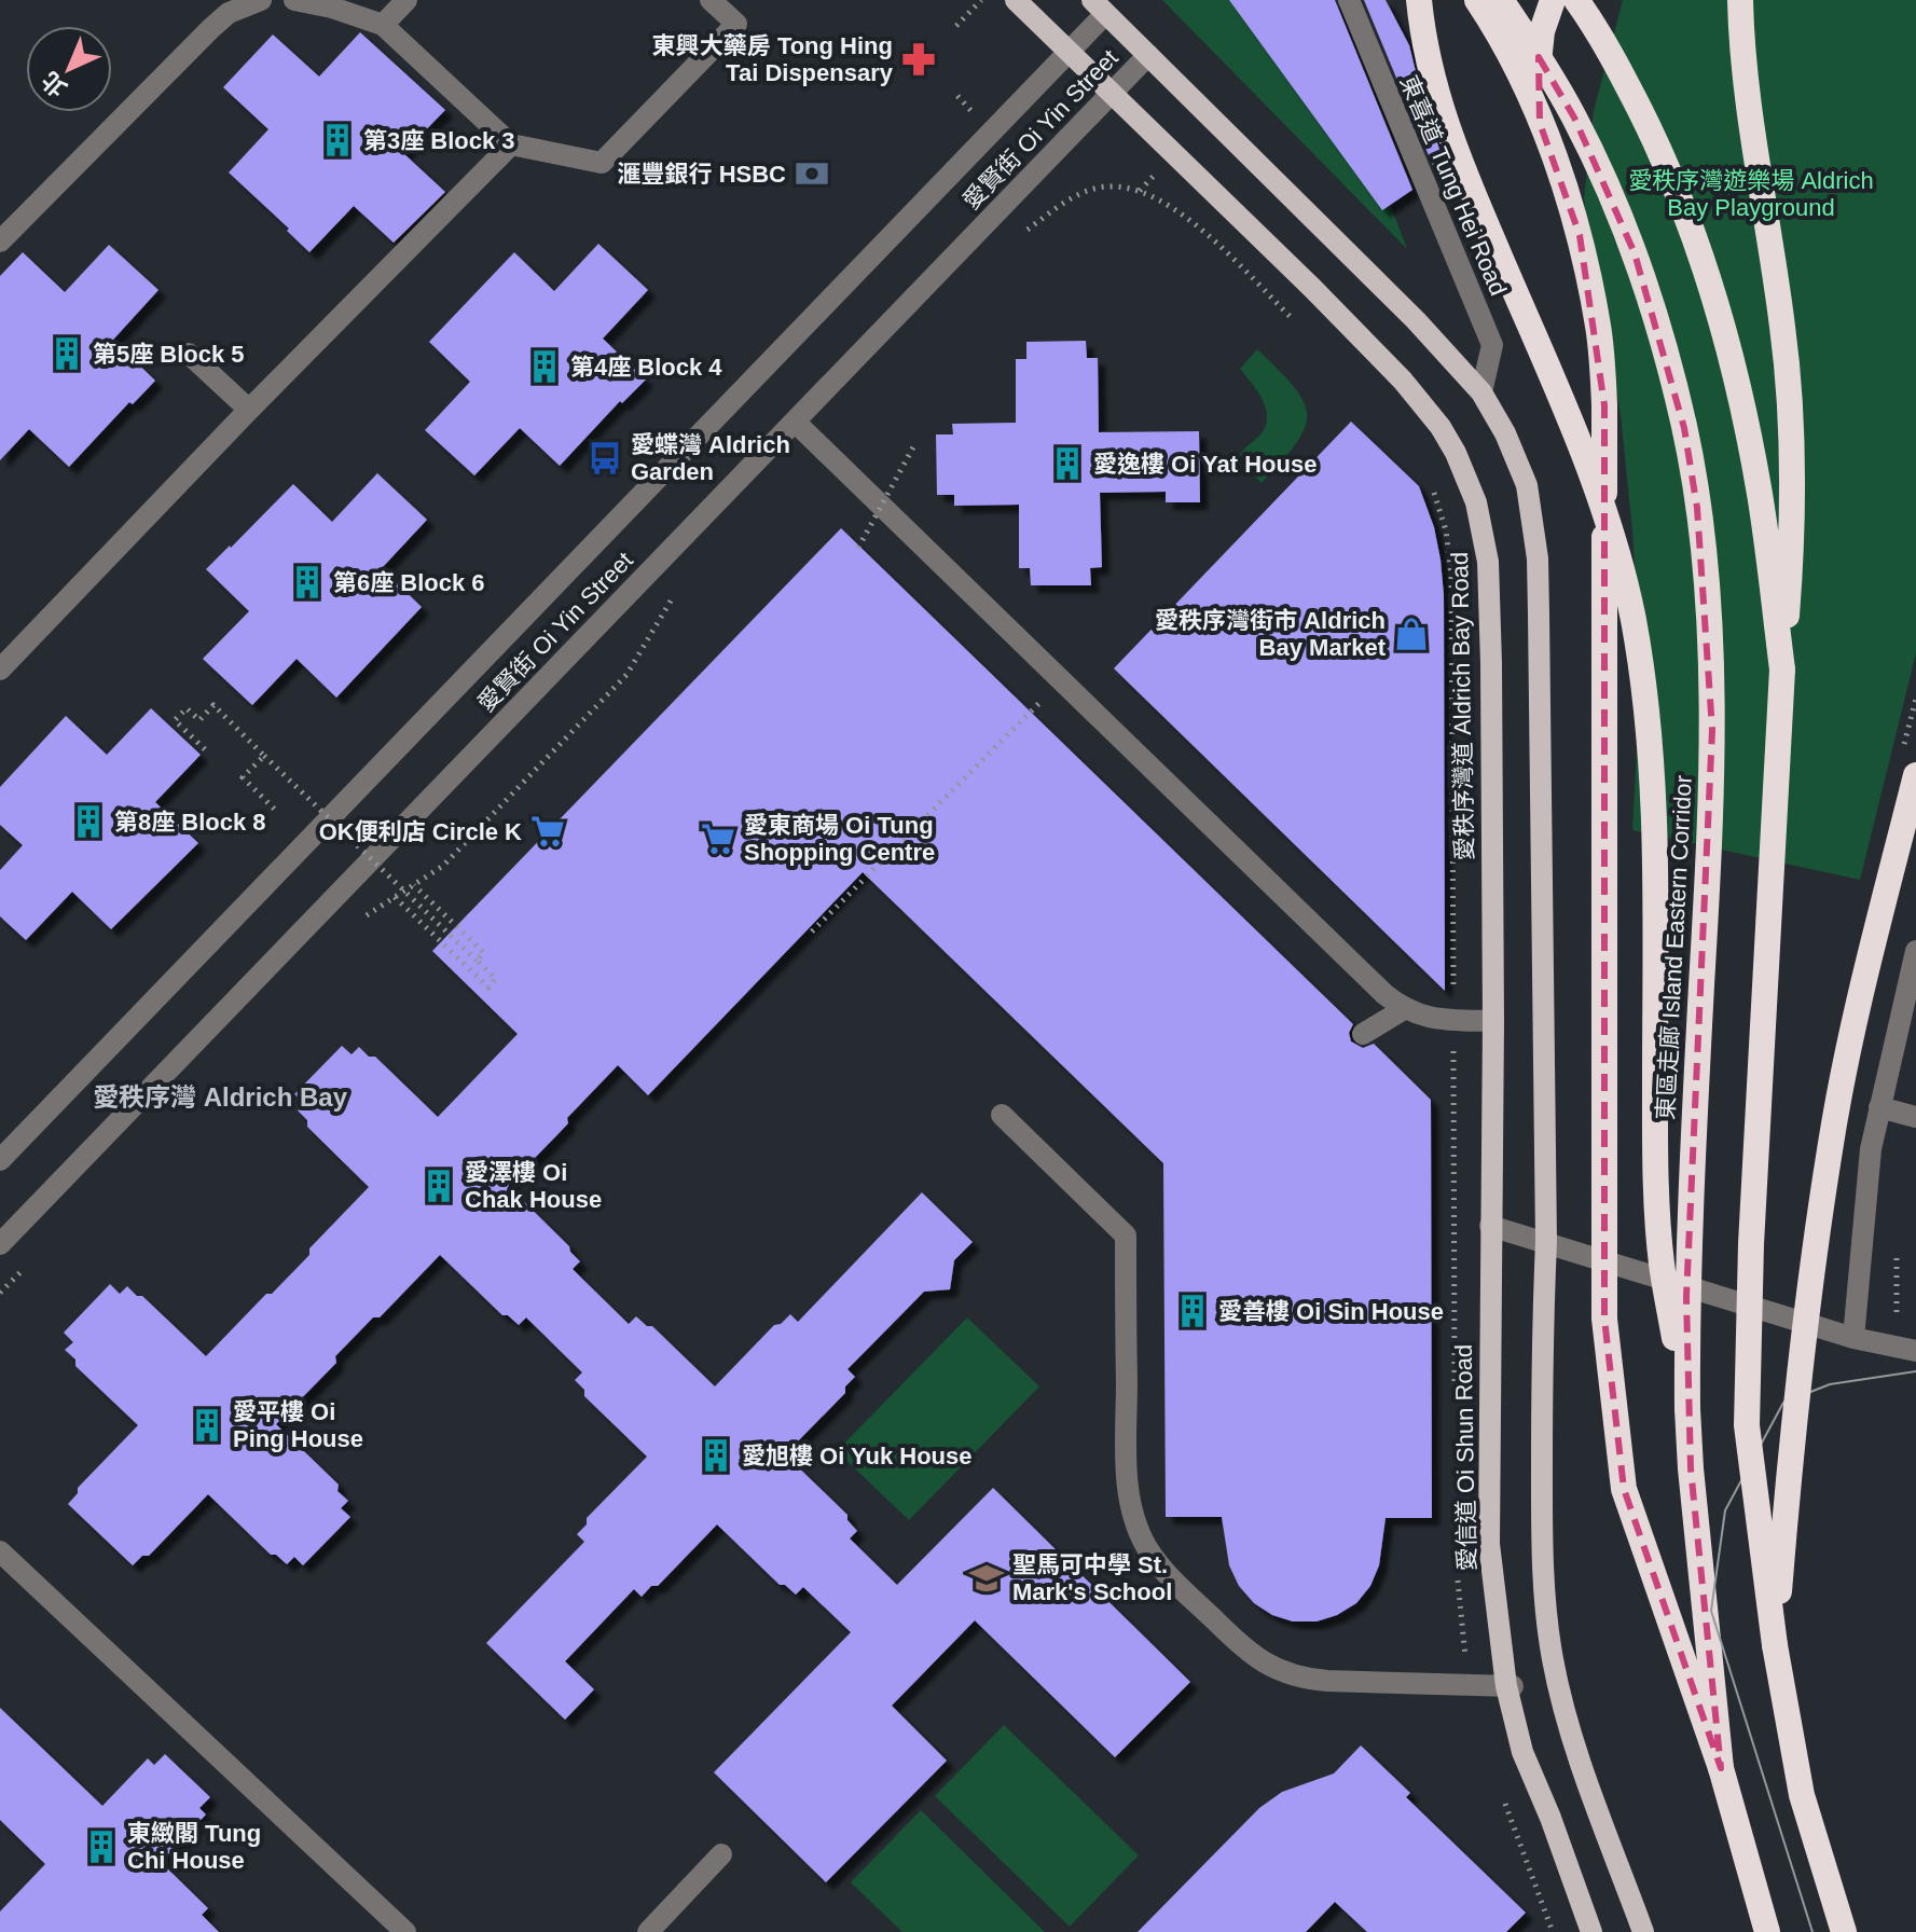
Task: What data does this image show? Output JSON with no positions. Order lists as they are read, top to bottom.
{
  "streets": {
    "highway": ["東區走廊 Island Eastern Corridor"],
    "main road": ["愛秩序灣道 Aldrich Bay Road", "愛信道 Oi Shun Road"],
    "street": ["愛賢街 Oi Yin Street", "東喜道 Tung Hei Road"]
  },
  "crossings": [
    ["愛賢街 Oi Yin Street", "愛秩序灣道 Aldrich Bay Road"],
    ["愛秩序灣道 Aldrich Bay Road", "愛信道 Oi Shun Road"]
  ],
  "districts": ["愛秩序灣 Aldrich Bay"],
  "parks": ["愛秩序灣遊樂場 Aldrich Bay Playground"],
  "places": {
    "pharmacy": ["東興大藥房 Tong Hing Tai Dispensary"],
    "building": [
      "第3座 Block 3",
      "第5座 Block 5",
      "第4座 Block 4",
      "愛逸樓 Oi Yat House",
      "第6座 Block 6",
      "第8座 Block 8",
      "愛澤樓 Oi Chak House",
      "愛善樓 Oi Sin House",
      "愛平樓 Oi Ping House",
      "愛旭樓 Oi Yuk House",
      "東緻閣 Tung Chi House"
    ],
    "bank": ["滙豐銀行 HSBC"],
    "bus stop": ["愛蝶灣 Aldrich Garden"],
    "shop": ["愛秩序灣街市 Aldrich Bay Market"],
    "supermarket": ["OK便利店 Circle K", "愛東商場 Oi Tung Shopping Centre"],
    "school or university": ["聖馬可中學 St. Mark's School"]
  },
  "north": "bottom left"
}
